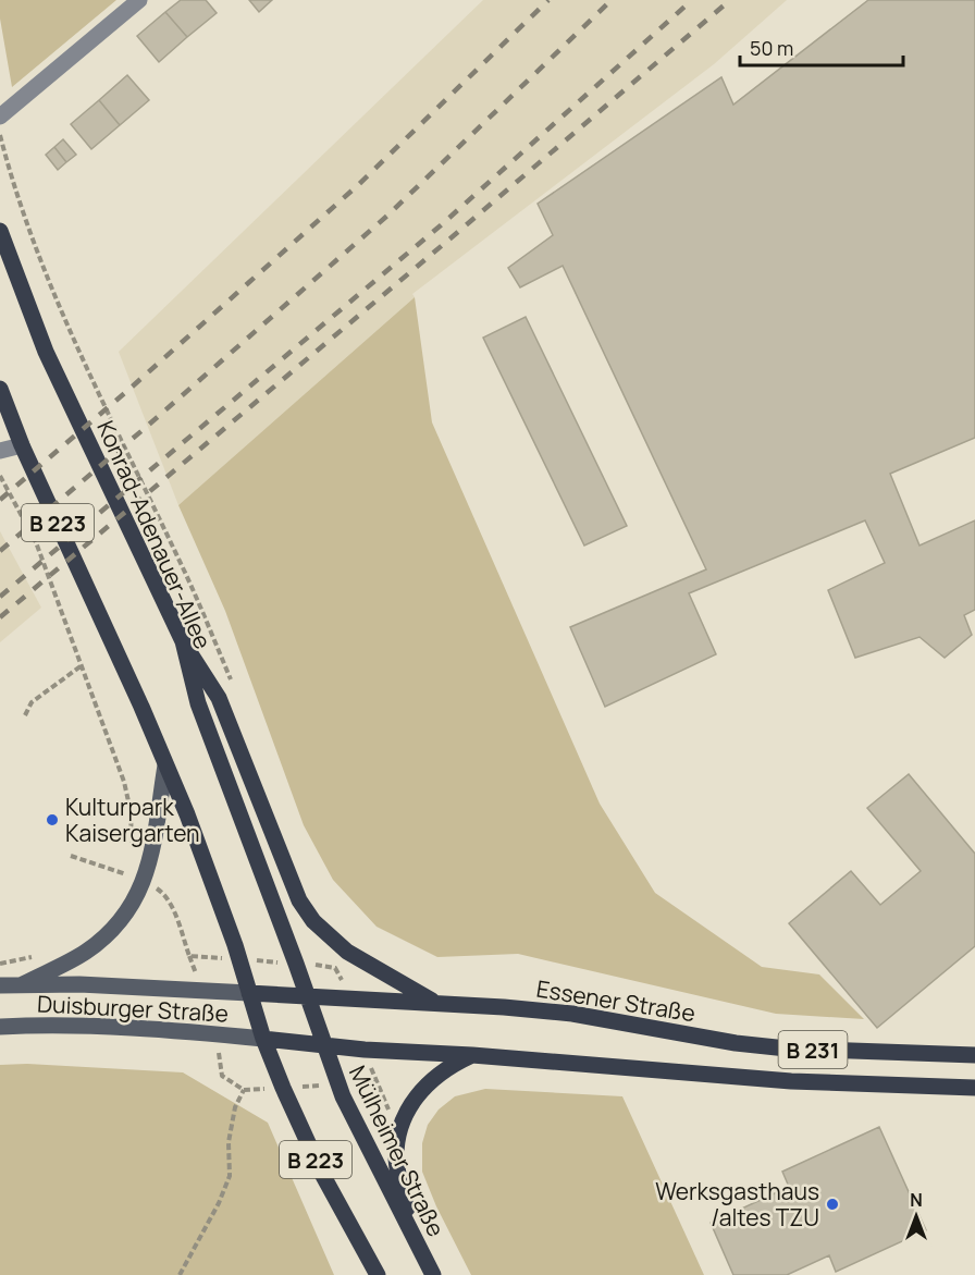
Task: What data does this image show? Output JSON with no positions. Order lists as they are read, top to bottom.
{
  "streets": {
    "main road": [
      "B 223",
      "Konrad-Adenauer-Allee",
      "Essener Straße",
      "Duisburger Straße",
      "B 231",
      "Mülheimer Straße"
    ]
  },
  "crossings": [
    ["B 223", "Essener Straße"],
    ["B 223", "Duisburger Straße"],
    ["B 223", "B 231"],
    ["Konrad-Adenauer-Allee", "Essener Straße"],
    ["Konrad-Adenauer-Allee", "B 231"],
    ["Konrad-Adenauer-Allee", "Mülheimer Straße"],
    ["Essener Straße", "Duisburger Straße"],
    ["Duisburger Straße", "B 231"],
    ["B 231", "Mülheimer Straße"]
  ],
  "places": ["Kulturpark Kaisergarten", "Werksgasthaus /altes TZU"],
  "scale_bar": "50 m",
  "north": "top"
}
